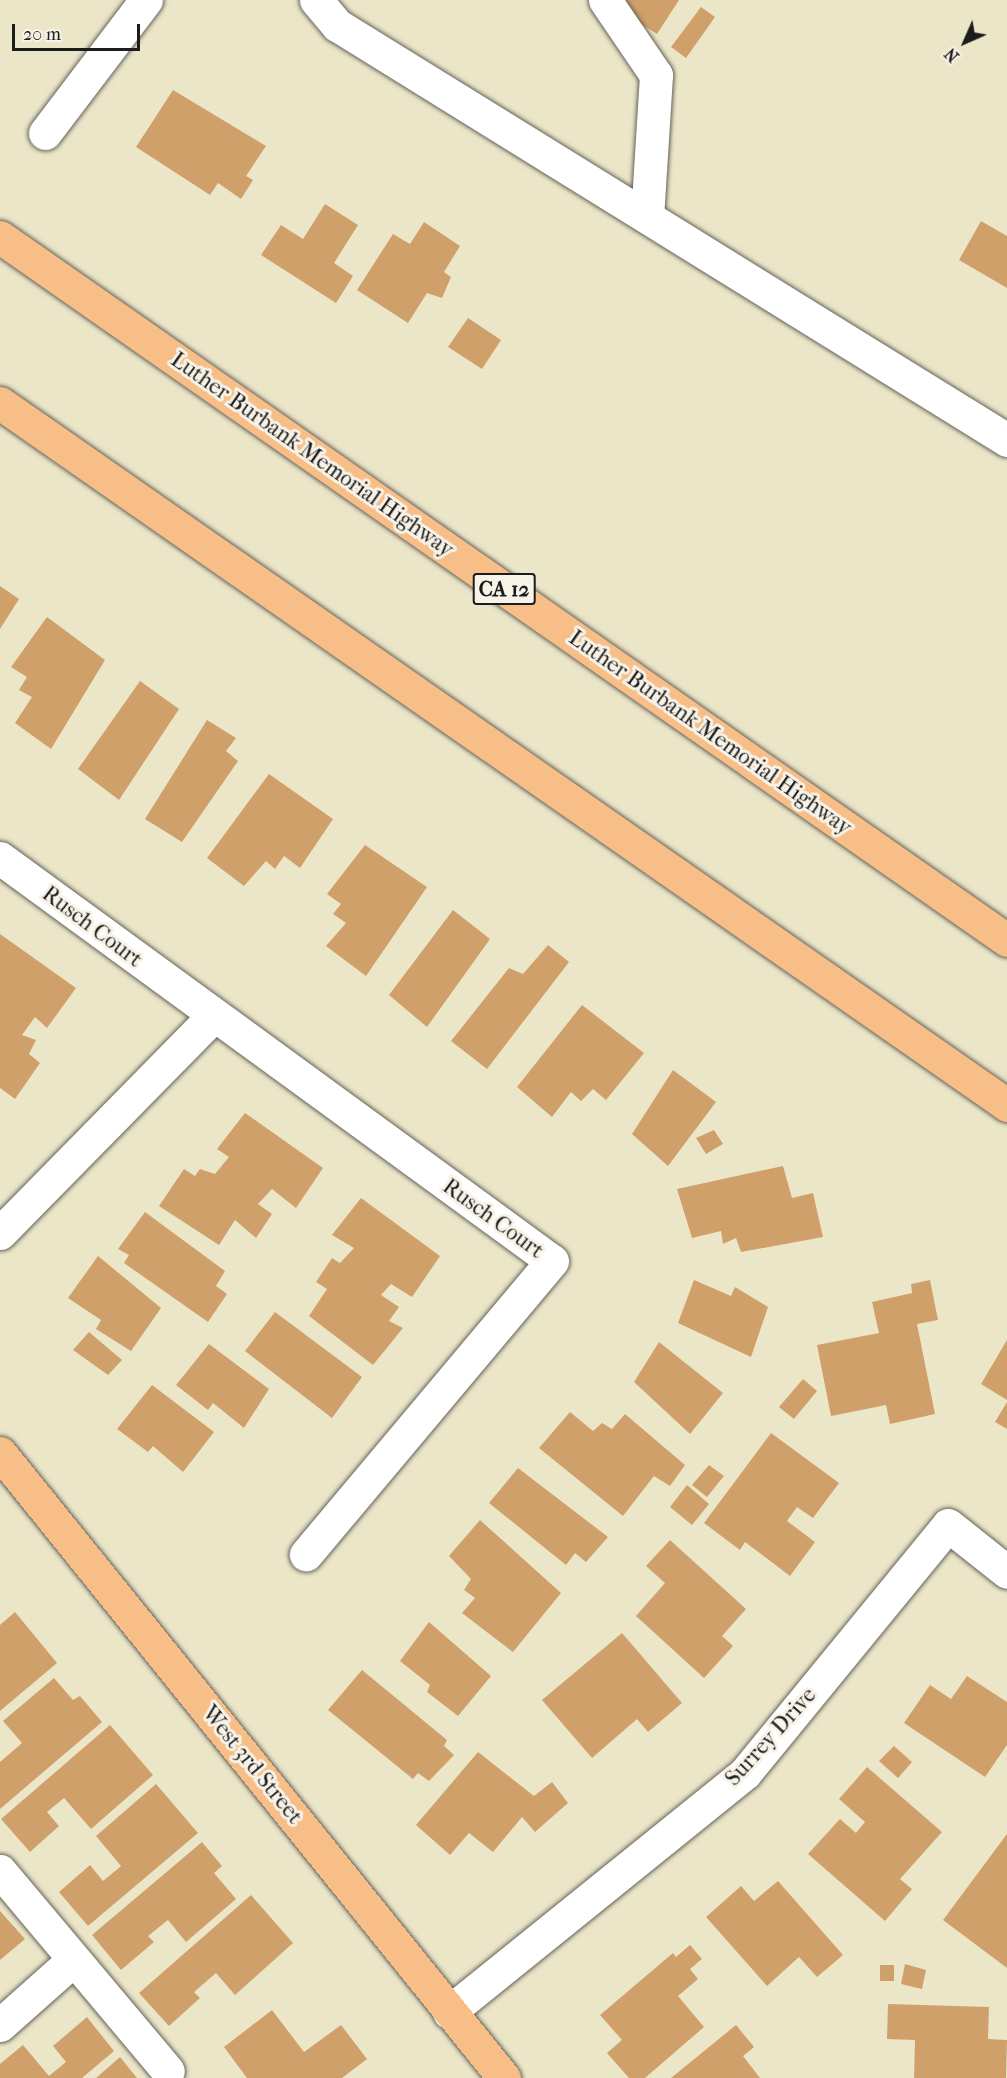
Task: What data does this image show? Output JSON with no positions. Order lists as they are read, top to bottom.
{
  "streets": {
    "main road": ["Luther Burbank Memorial Highway", "CA 12", "West 3rd Street"],
    "street": ["Rusch Court", "Surrey Drive"]
  },
  "crossings": [
    ["Surrey Drive", "West 3rd Street"]
  ],
  "scale_bar": "20 m",
  "north": "bottom left"
}
